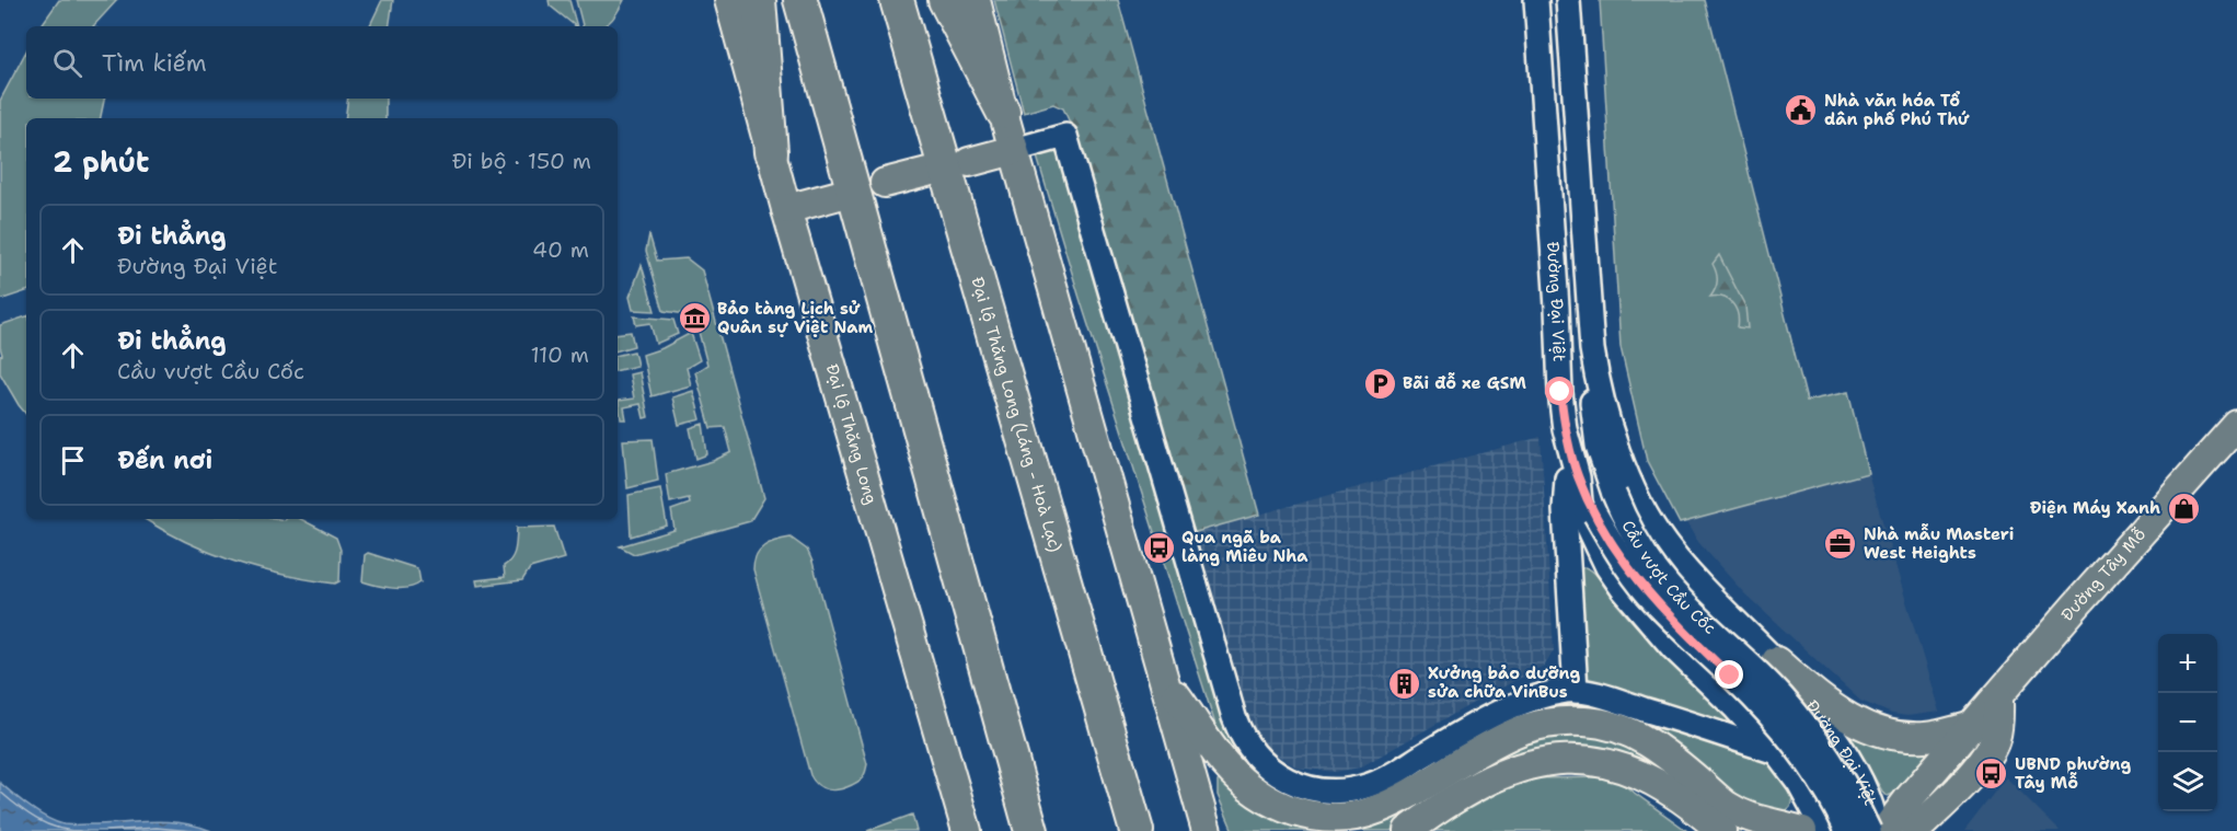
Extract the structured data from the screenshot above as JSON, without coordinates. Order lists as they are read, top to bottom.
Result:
{
  "streets": {
    "highway": ["Đại lộ Thăng Long (Láng - Hoà Lạc)"],
    "main road": ["Đại lộ Thăng Long", "Đường Tây Mỗ"],
    "street": ["Đường Đại Việt", "Cầu vượt Cầu Cốc"]
  },
  "crossings": [
    ["Đường Đại Việt", "Cầu vượt Cầu Cốc"],
    ["Đường Đại Việt", "Đường Tây Mỗ"],
    ["Cầu vượt Cầu Cốc", "Đường Tây Mỗ"]
  ],
  "places": {
    "public building": ["Nhà văn hóa Tổ dân phố Phú Thứ"],
    "museum": ["Bảo tàng Lịch sử Quân sự Việt Nam"],
    "parking": ["Bãi đỗ xe GSM"],
    "shop": ["Điện Máy Xanh"],
    "office": ["Nhà mẫu Masteri West Heights"],
    "bus stop": ["Qua ngã ba làng Miêu Nha", "UBND phường Tây Mỗ"],
    "building": ["Xưởng bảo dưỡng sửa chữa VinBus"]
  },
  "page": {
    "search": "Tìm kiếm",
    "heading": ["2 phút", "Đi bộ · 150 m"],
    "list": [
      ["Đi thẳng", "Đường Đại Việt", "40 m"],
      ["Đi thẳng", "Cầu vượt Cầu Cốc", "110 m"],
      "Đến nơi"
    ],
    "map_buttons": ["+", "−"]
  }
}
